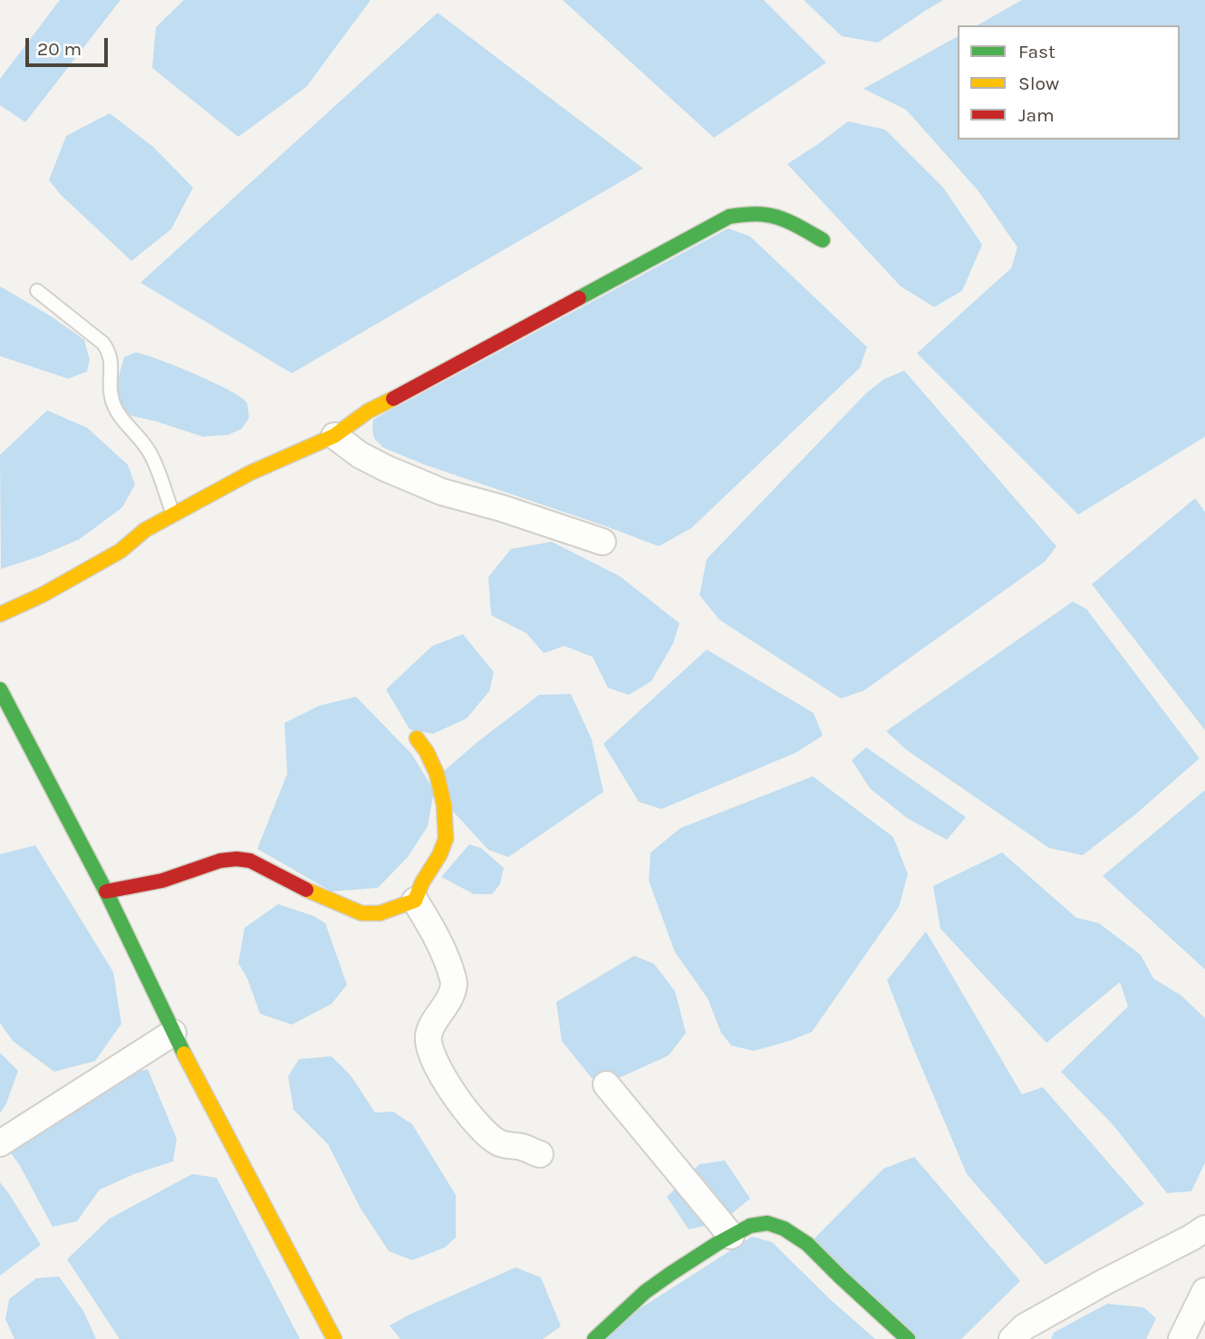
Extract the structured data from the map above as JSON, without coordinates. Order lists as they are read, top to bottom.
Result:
{
  "legend": ["Fast", "Slow", "Jam"],
  "scale_bar": "20 m"
}
